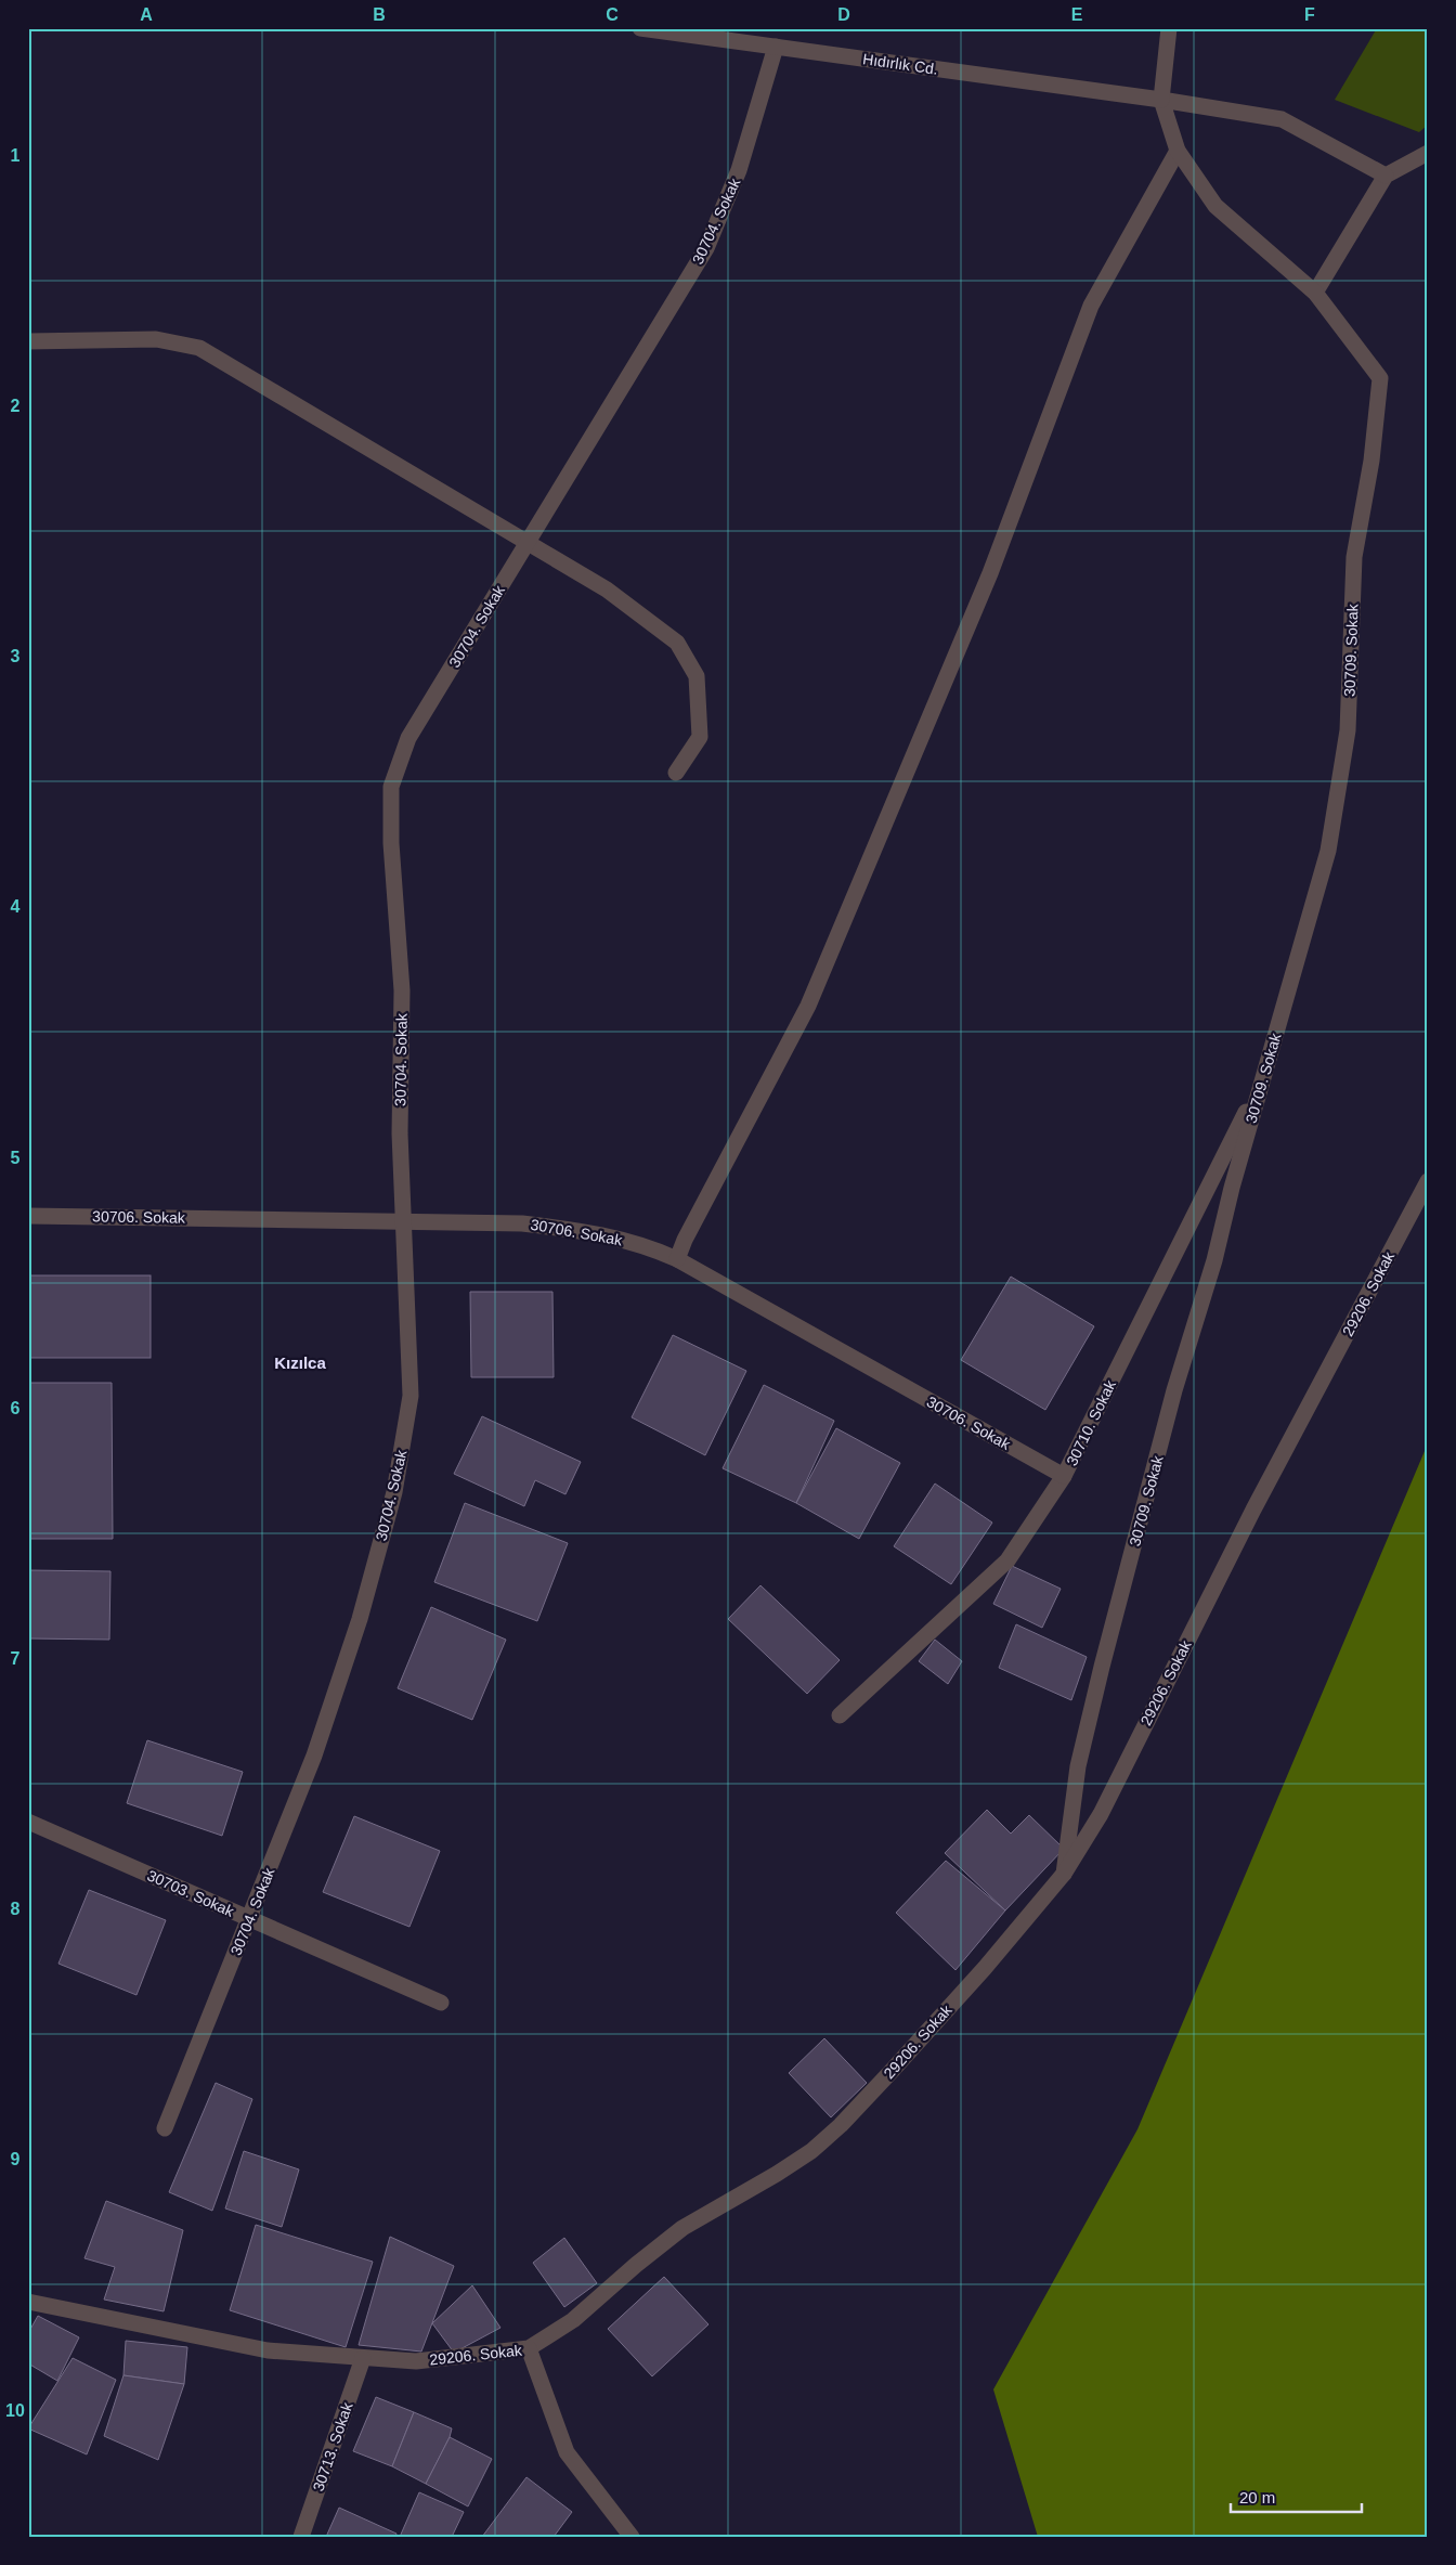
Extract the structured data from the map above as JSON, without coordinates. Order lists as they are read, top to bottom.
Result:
{
  "streets": {
    "street": [
      "Hıdırlık Cd.",
      "30704. Sokak",
      "30709. Sokak",
      "30706. Sokak",
      "29206. Sokak",
      "30710. Sokak",
      "30703. Sokak",
      "30713. Sokak"
    ]
  },
  "crossings": [
    ["Hıdırlık Cd.", "30704. Sokak"],
    ["Hıdırlık Cd.", "30709. Sokak"],
    ["30704. Sokak", "30706. Sokak"],
    ["30704. Sokak", "30703. Sokak"],
    ["30709. Sokak", "29206. Sokak"],
    ["30709. Sokak", "30710. Sokak"],
    ["30706. Sokak", "30710. Sokak"],
    ["29206. Sokak", "30713. Sokak"]
  ],
  "districts": ["Kızılca"],
  "scale_bar": "20 m",
  "grid": {
    "columns": [
      "A",
      "B",
      "C",
      "D",
      "E",
      "F"
    ],
    "rows": [
      "1",
      "2",
      "3",
      "4",
      "5",
      "6",
      "7",
      "8",
      "9",
      "10"
    ]
  }
}
